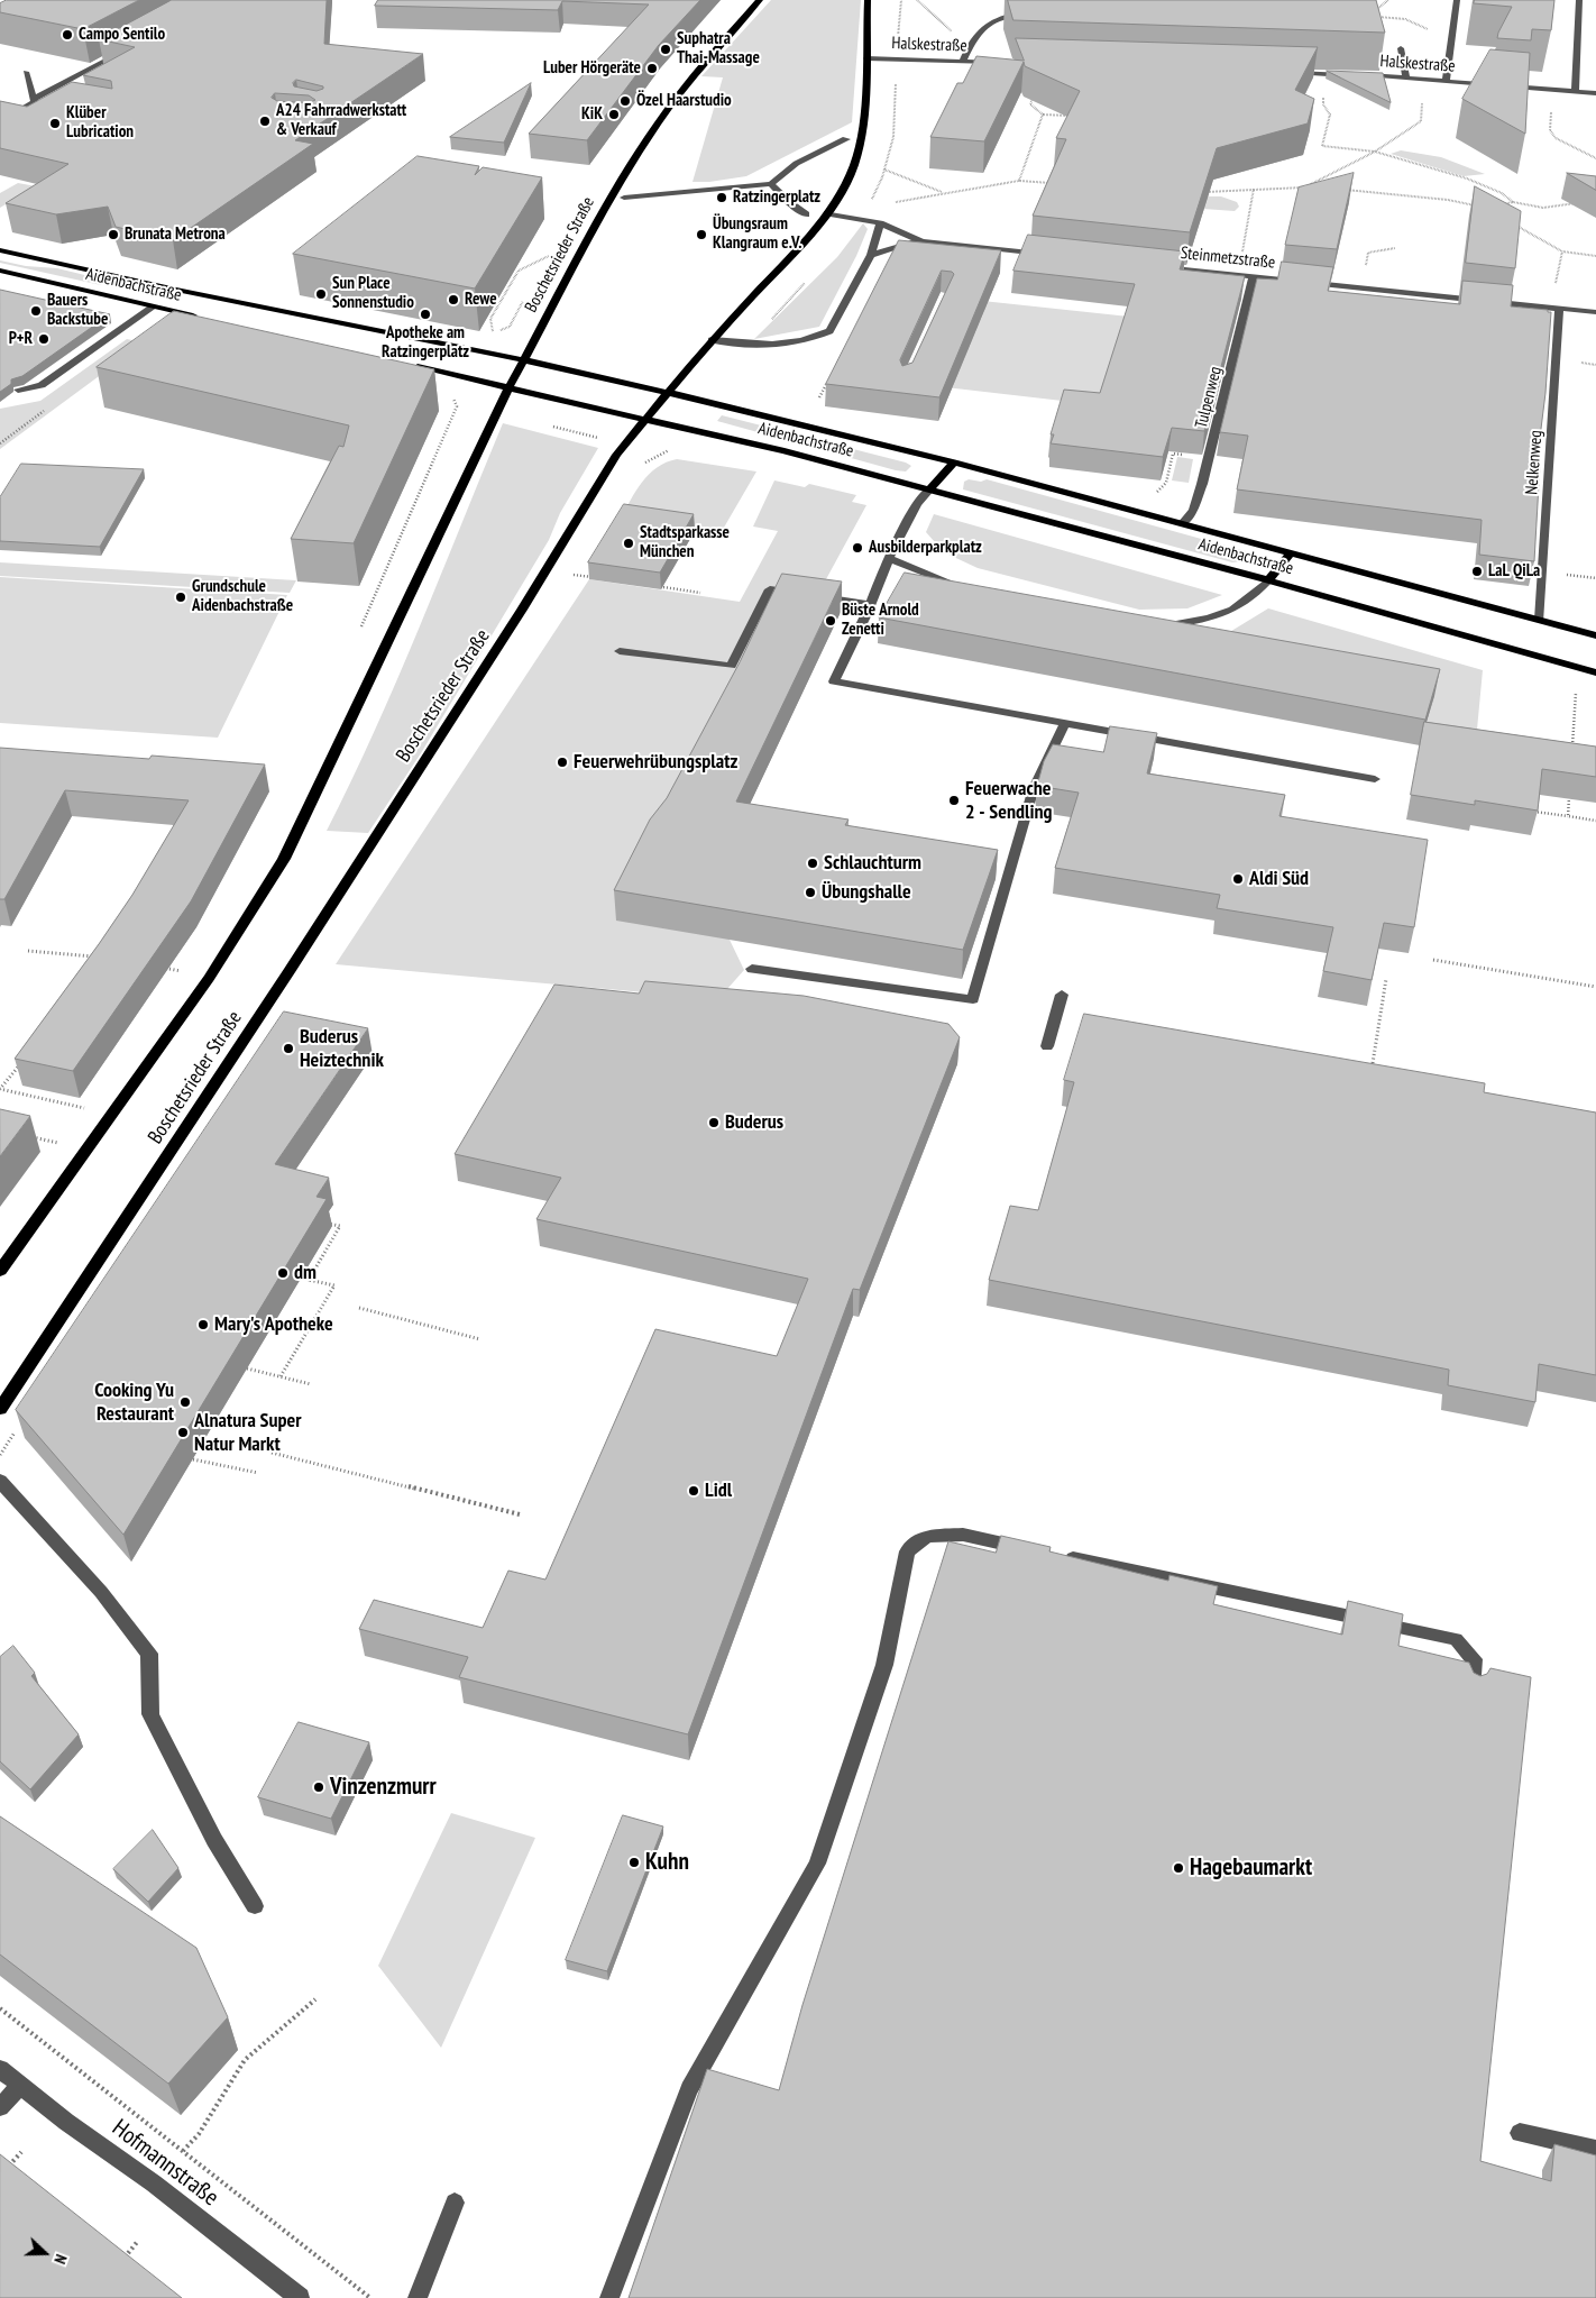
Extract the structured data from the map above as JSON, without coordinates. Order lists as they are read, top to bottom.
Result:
{
  "streets": {
    "main road": ["Boschetsrieder Straße", "Aidenbachstraße"],
    "street": [
      "Halskestraße",
      "Steinmetzstraße",
      "Tulpenweg",
      "Nelkenweg",
      "Hofmannstraße"
    ]
  },
  "crossings": [
    ["Halskestraße", "Boschetsrieder Straße"],
    ["Boschetsrieder Straße", "Aidenbachstraße"],
    ["Steinmetzstraße", "Tulpenweg"],
    ["Steinmetzstraße", "Nelkenweg"],
    ["Aidenbachstraße", "Tulpenweg"],
    ["Aidenbachstraße", "Nelkenweg"]
  ],
  "places": [
    "Campo Sentilo",
    "Suphatra Thai-Massage",
    "Luber Hörgeräte",
    "Özel Haarstudio",
    "KiK",
    "A24 Fahrradwerkstatt & Verkauf",
    "Klüber Lubrication",
    "Ratzingerplatz",
    "Brunata Metrona",
    "Übungsraum Klangraum e.V.",
    "Sun Place Sonnenstudio",
    "Rewe",
    "Bauers Backstube",
    "Apotheke am Ratzingerplatz",
    "P+R",
    "Stadtsparkasse München",
    "Ausbilderparkplatz",
    "LaL QiLa",
    "Grundschule Aidenbachstraße",
    "Büste Arnold Zenetti",
    "Feuerwehrübungsplatz",
    "Feuerwache 2 - Sendling",
    "Schlauchturm",
    "Aldi Süd",
    "Übungshalle",
    "Buderus Heiztechnik",
    "Buderus",
    "dm",
    "Mary's Apotheke",
    "Cooking Yu Restaurant",
    "Alnatura Super Natur Markt",
    "Lidl",
    "Vinzenzmurr",
    "Kuhn",
    "Hagebaumarkt"
  ],
  "north": "right"
}
